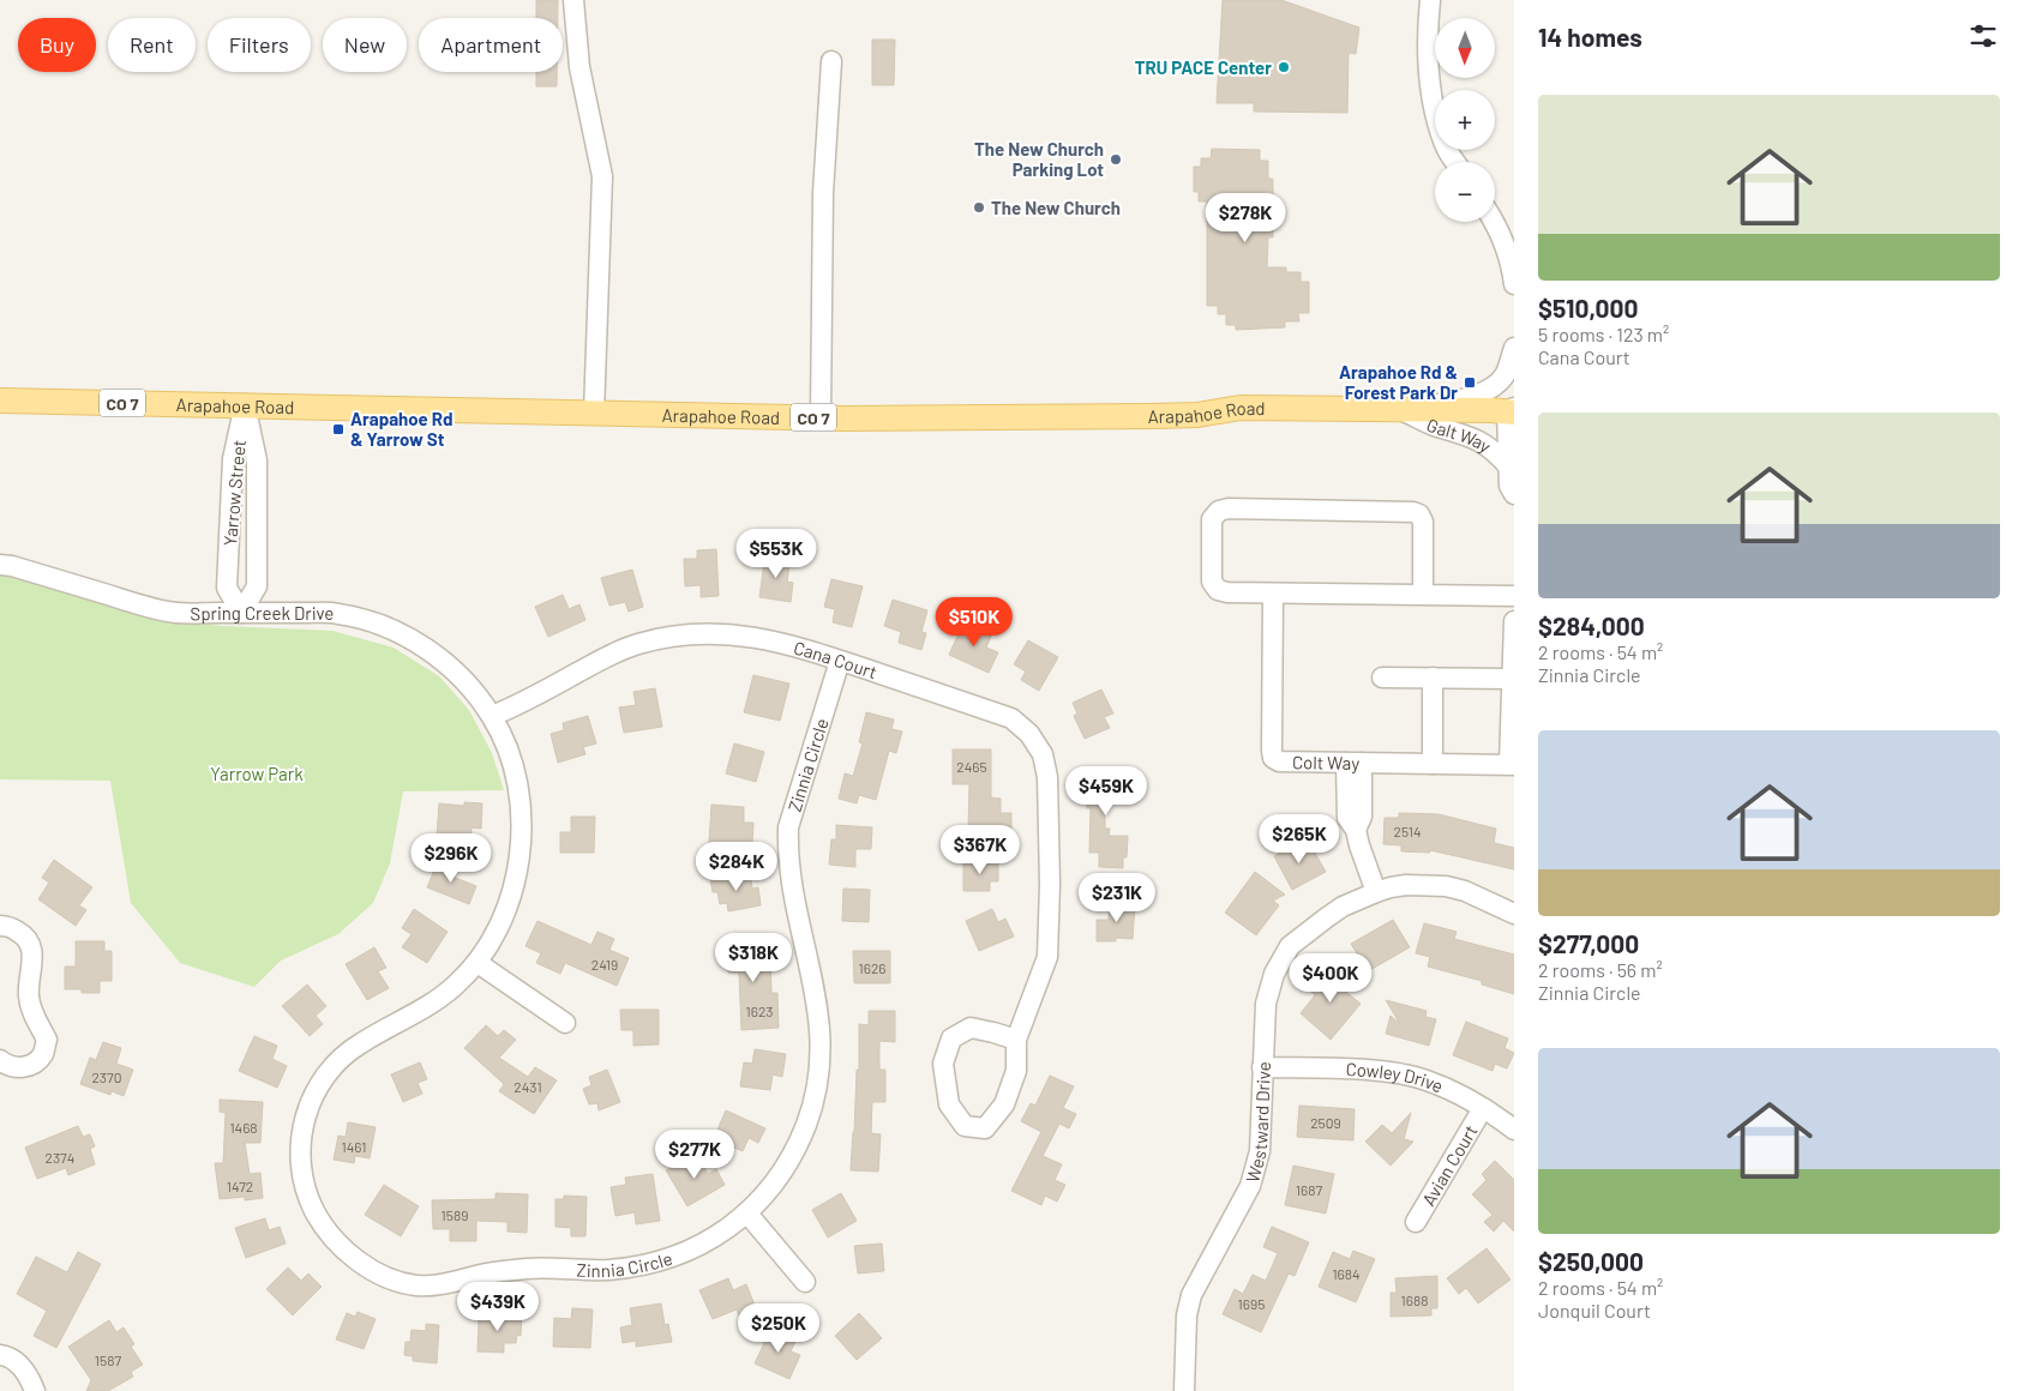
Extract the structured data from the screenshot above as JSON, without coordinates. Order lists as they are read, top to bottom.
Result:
{
  "streets": {
    "main road": ["CO 7", "Arapahoe Road"],
    "street": [
      "Galt Way",
      "Yarrow Street",
      "Spring Creek Drive",
      "Cana Court",
      "Colt Way",
      "Zinnia Circle",
      "Cowley Drive",
      "Westward Drive",
      "Avian Court"
    ]
  },
  "crossings": [
    ["Arapahoe Road", "Galt Way"],
    ["Arapahoe Road", "Yarrow Street"],
    ["Yarrow Street", "Spring Creek Drive"],
    ["Spring Creek Drive", "Cana Court"],
    ["Spring Creek Drive", "Zinnia Circle"],
    ["Cana Court", "Zinnia Circle"],
    ["Cowley Drive", "Westward Drive"],
    ["Cowley Drive", "Avian Court"]
  ],
  "parks": ["Yarrow Park"],
  "places": {
    "other": ["TRU PACE Center", "The New Church Parking Lot", "The New Church"],
    "transit": ["Arapahoe Rd & Forest Park Dr", "Arapahoe Rd & Yarrow St"]
  },
  "house_numbers": [
    "2465",
    "2514",
    "2419",
    "1626",
    "1623",
    "2370",
    "2431",
    "2509",
    "1468",
    "1461",
    "2374",
    "1472",
    "1687",
    "1589",
    "1684",
    "1688",
    "1695",
    "1587"
  ],
  "north": "bottom",
  "page": {
    "heading": "14 homes",
    "map_buttons": ["+", "−"],
    "chip": [
      "Buy",
      "Rent",
      "Filters",
      "New",
      "Apartment"
    ],
    "list": [
      {
        "name": "$510,000",
        "note": "5 rooms · 123 m² · Cana Court"
      },
      {
        "name": "$284,000",
        "note": "2 rooms · 54 m² · Zinnia Circle"
      },
      {
        "name": "$277,000",
        "note": "2 rooms · 56 m² · Zinnia Circle"
      },
      {
        "name": "$250,000",
        "note": "2 rooms · 54 m² · Jonquil Court"
      }
    ],
    "price": [
      "$278K",
      "$553K",
      "$510K",
      "$459K",
      "$265K",
      "$367K",
      "$296K",
      "$284K",
      "$231K",
      "$318K",
      "$400K",
      "$277K",
      "$439K",
      "$250K"
    ]
  }
}
